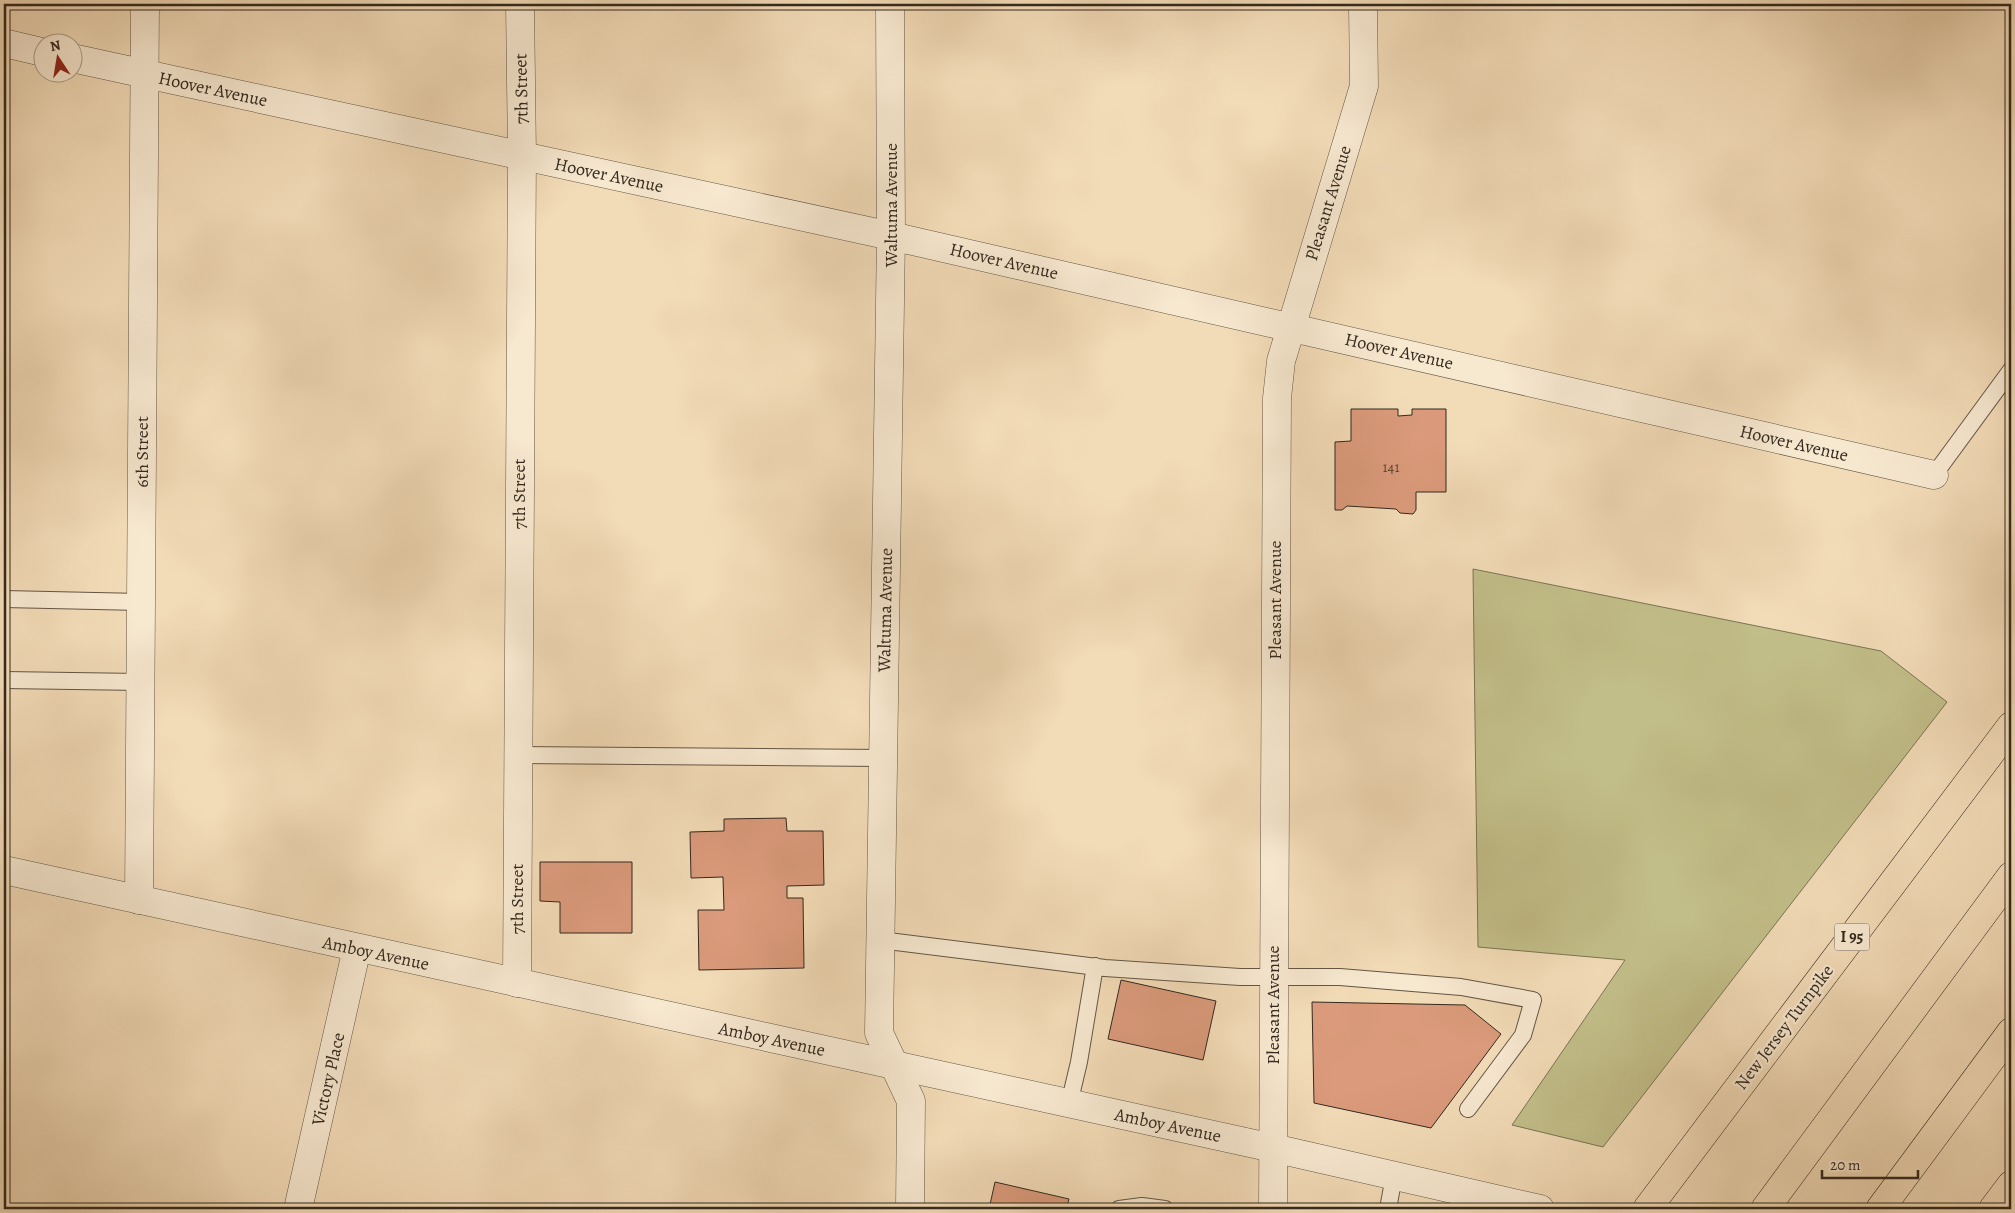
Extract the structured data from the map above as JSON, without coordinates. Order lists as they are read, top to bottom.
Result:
{
  "streets": {
    "highway": ["I 95", "New Jersey Turnpike"],
    "street": [
      "Hoover Avenue",
      "7th Street",
      "Pleasant Avenue",
      "Waltuma Avenue",
      "6th Street",
      "Amboy Avenue",
      "Victory Place"
    ]
  },
  "crossings": [
    ["Hoover Avenue", "7th Street"],
    ["Hoover Avenue", "Pleasant Avenue"],
    ["Hoover Avenue", "Waltuma Avenue"],
    ["Hoover Avenue", "6th Street"],
    ["7th Street", "Amboy Avenue"],
    ["Pleasant Avenue", "Amboy Avenue"],
    ["Waltuma Avenue", "Amboy Avenue"],
    ["6th Street", "Amboy Avenue"],
    ["Amboy Avenue", "Victory Place"]
  ],
  "house_numbers": ["141"],
  "scale_bar": "20 m",
  "north": "top"
}
